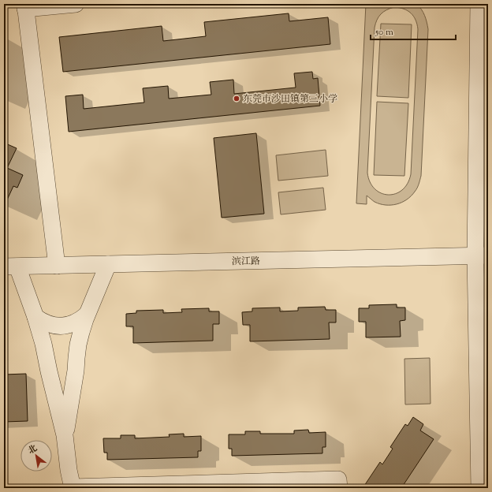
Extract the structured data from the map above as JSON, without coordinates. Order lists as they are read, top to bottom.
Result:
{
  "streets": {
    "street": ["滨江路"]
  },
  "places": ["东莞市沙田镇第三小学"],
  "scale_bar": "50 m",
  "north": "top left"
}
